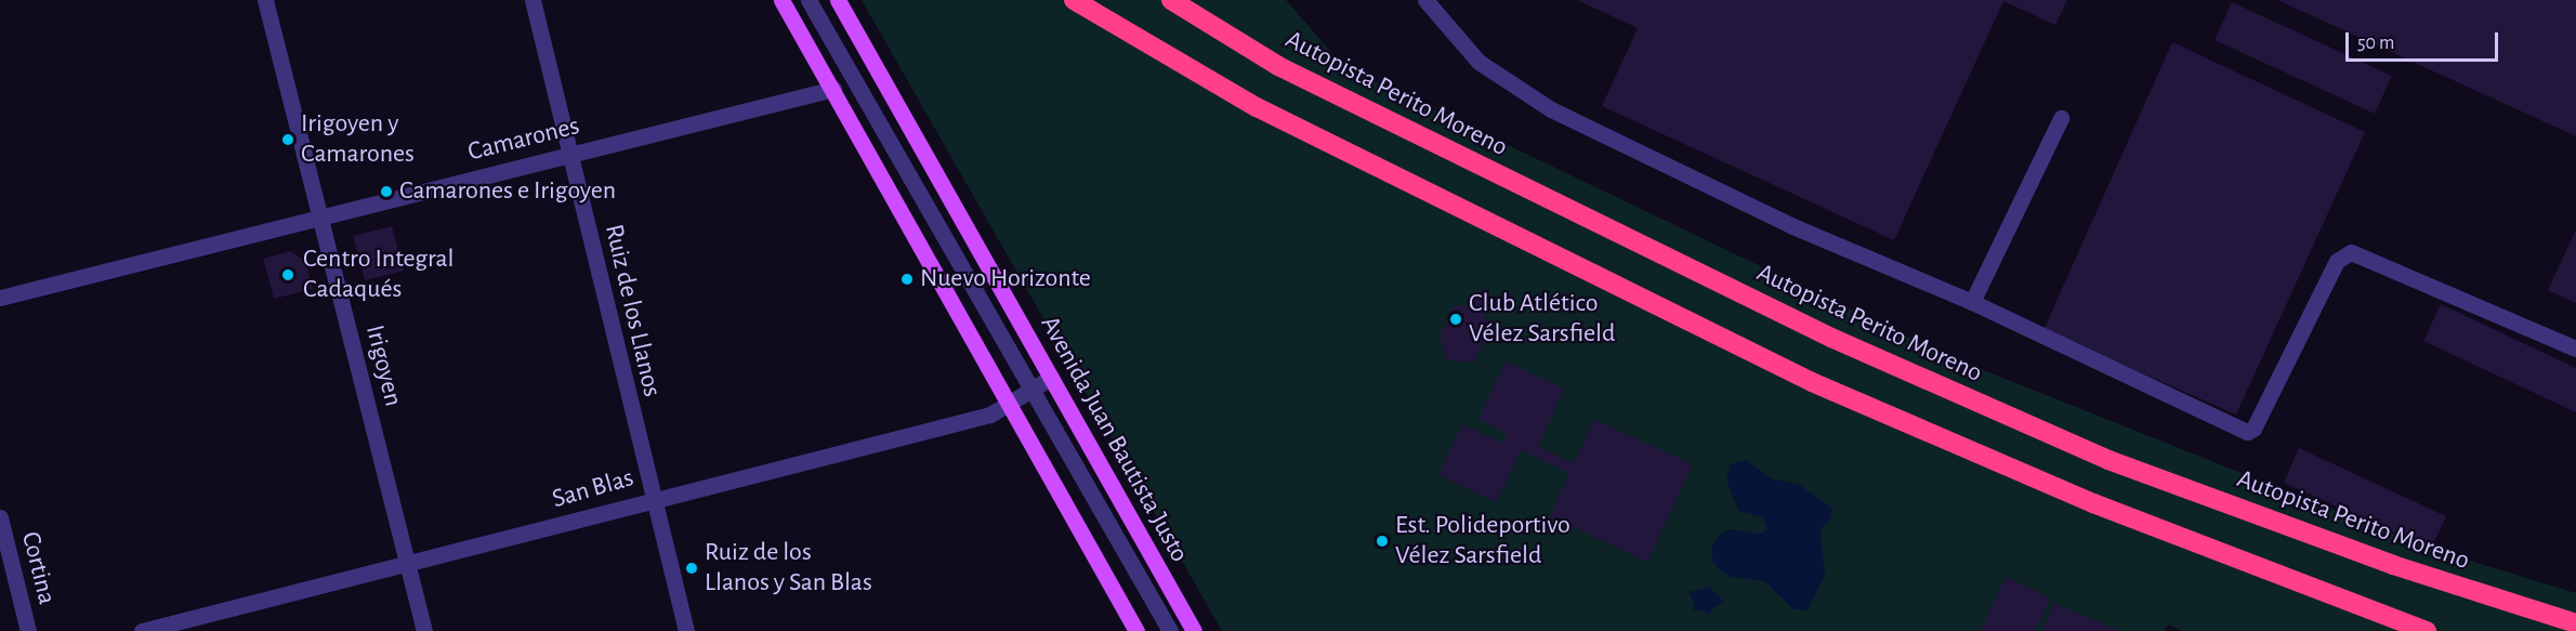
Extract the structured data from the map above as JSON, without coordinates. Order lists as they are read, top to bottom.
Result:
{
  "streets": {
    "highway": ["Autopista Perito Moreno"],
    "main road": ["Avenida Juan Bautista Justo"],
    "street": [
      "Camarones",
      "Ruiz de los Llanos",
      "Irigoyen",
      "San Blas",
      "Cortina"
    ]
  },
  "crossings": [
    ["Camarones", "Ruiz de los Llanos"],
    ["Camarones", "Irigoyen"],
    ["Ruiz de los Llanos", "San Blas"],
    ["Irigoyen", "San Blas"],
    ["Avenida Juan Bautista Justo", "San Blas"]
  ],
  "places": [
    "Irigoyen y Camarones",
    "Camarones e Irigoyen",
    "Centro Integral Cadaqués",
    "Nuevo Horizonte",
    "Club Atlético Vélez Sarsfield",
    "Est. Polideportivo Vélez Sarsfield",
    "Ruiz de los Llanos y San Blas"
  ],
  "scale_bar": "50 m"
}
